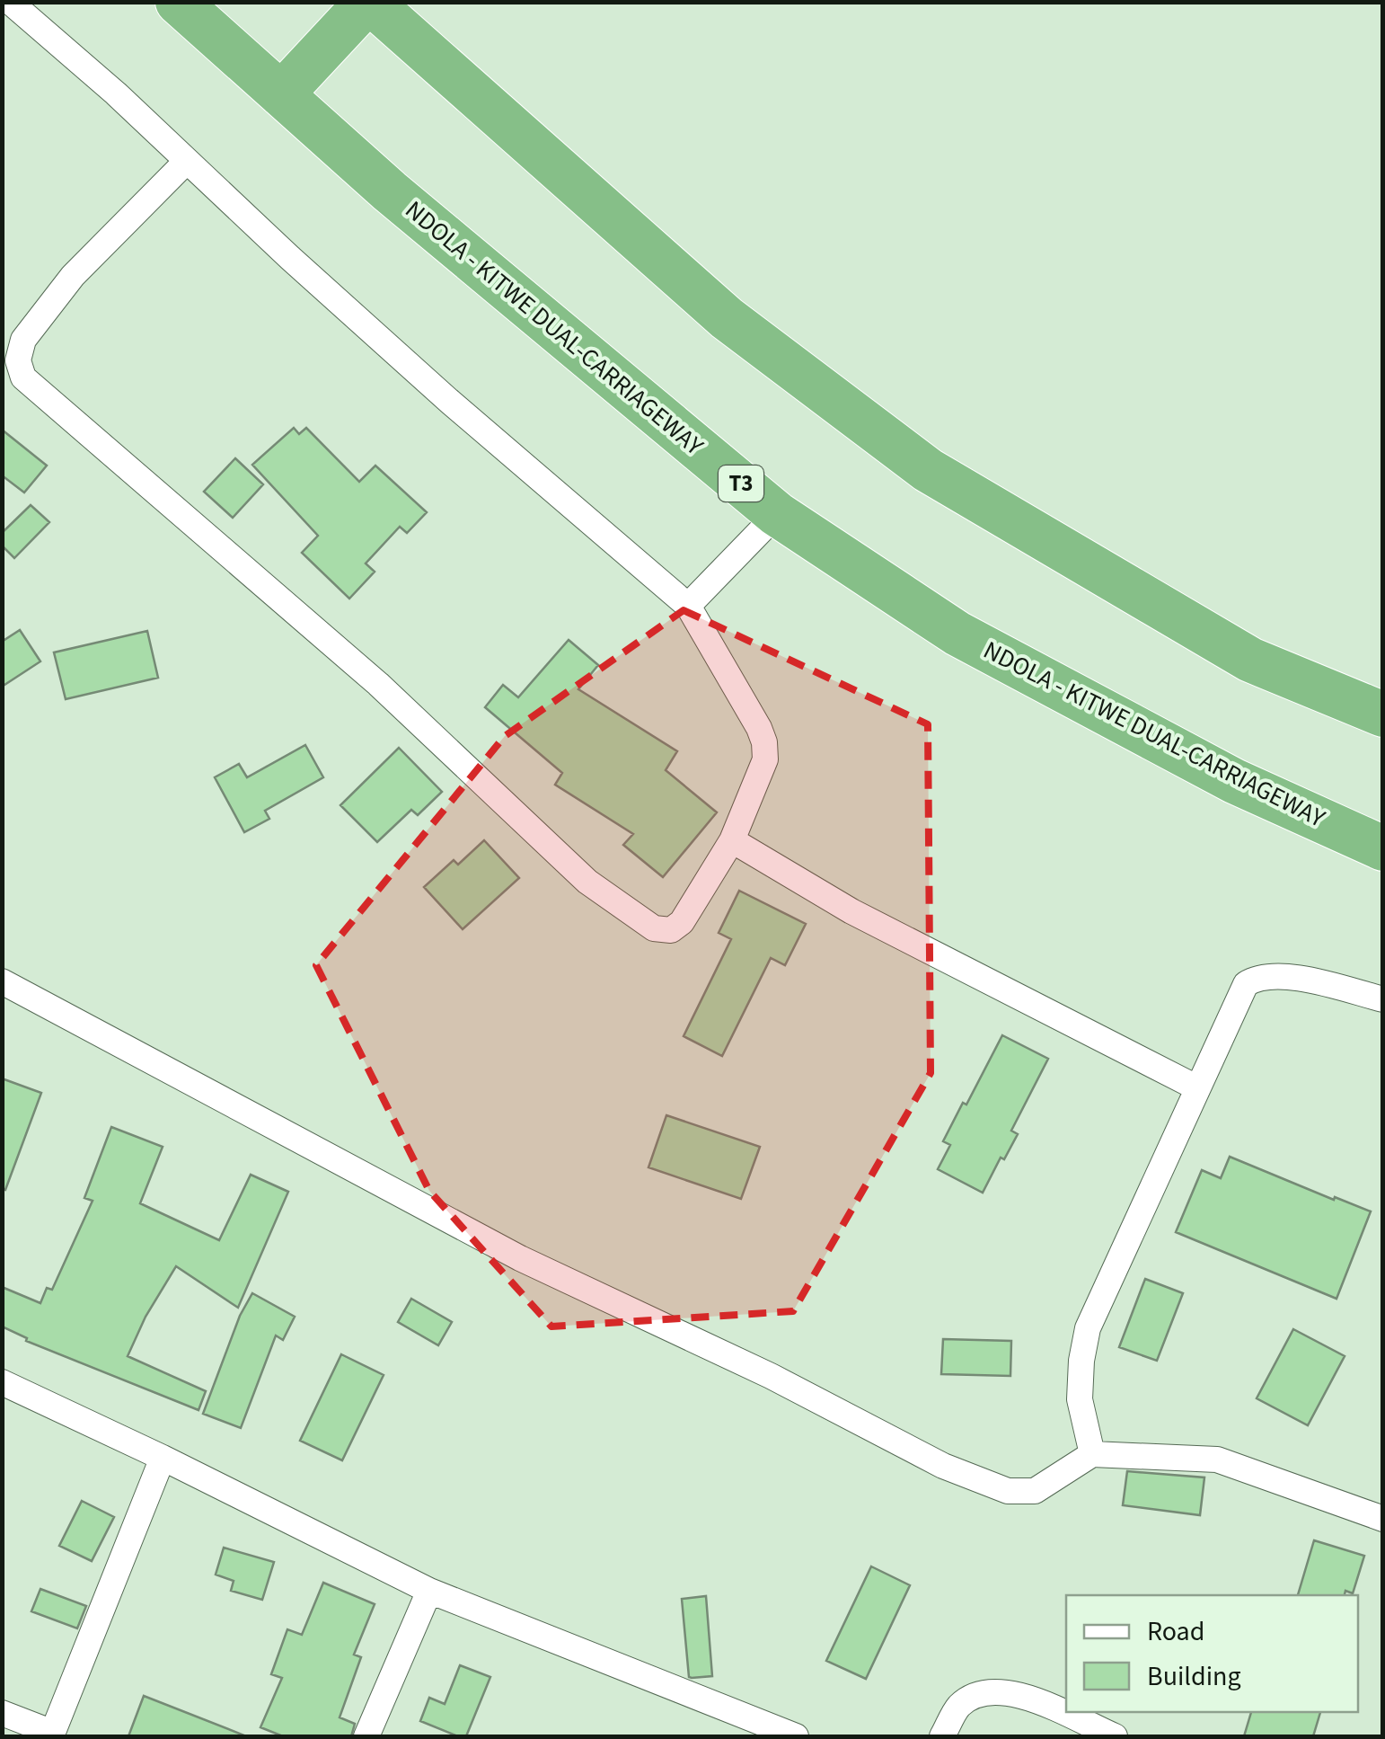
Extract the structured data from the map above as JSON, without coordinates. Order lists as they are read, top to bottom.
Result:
{
  "streets": {
    "highway": ["NDOLA - KITWE DUAL-CARRIAGEWAY", "T3"]
  },
  "legend": ["Road", "Building"]
}
